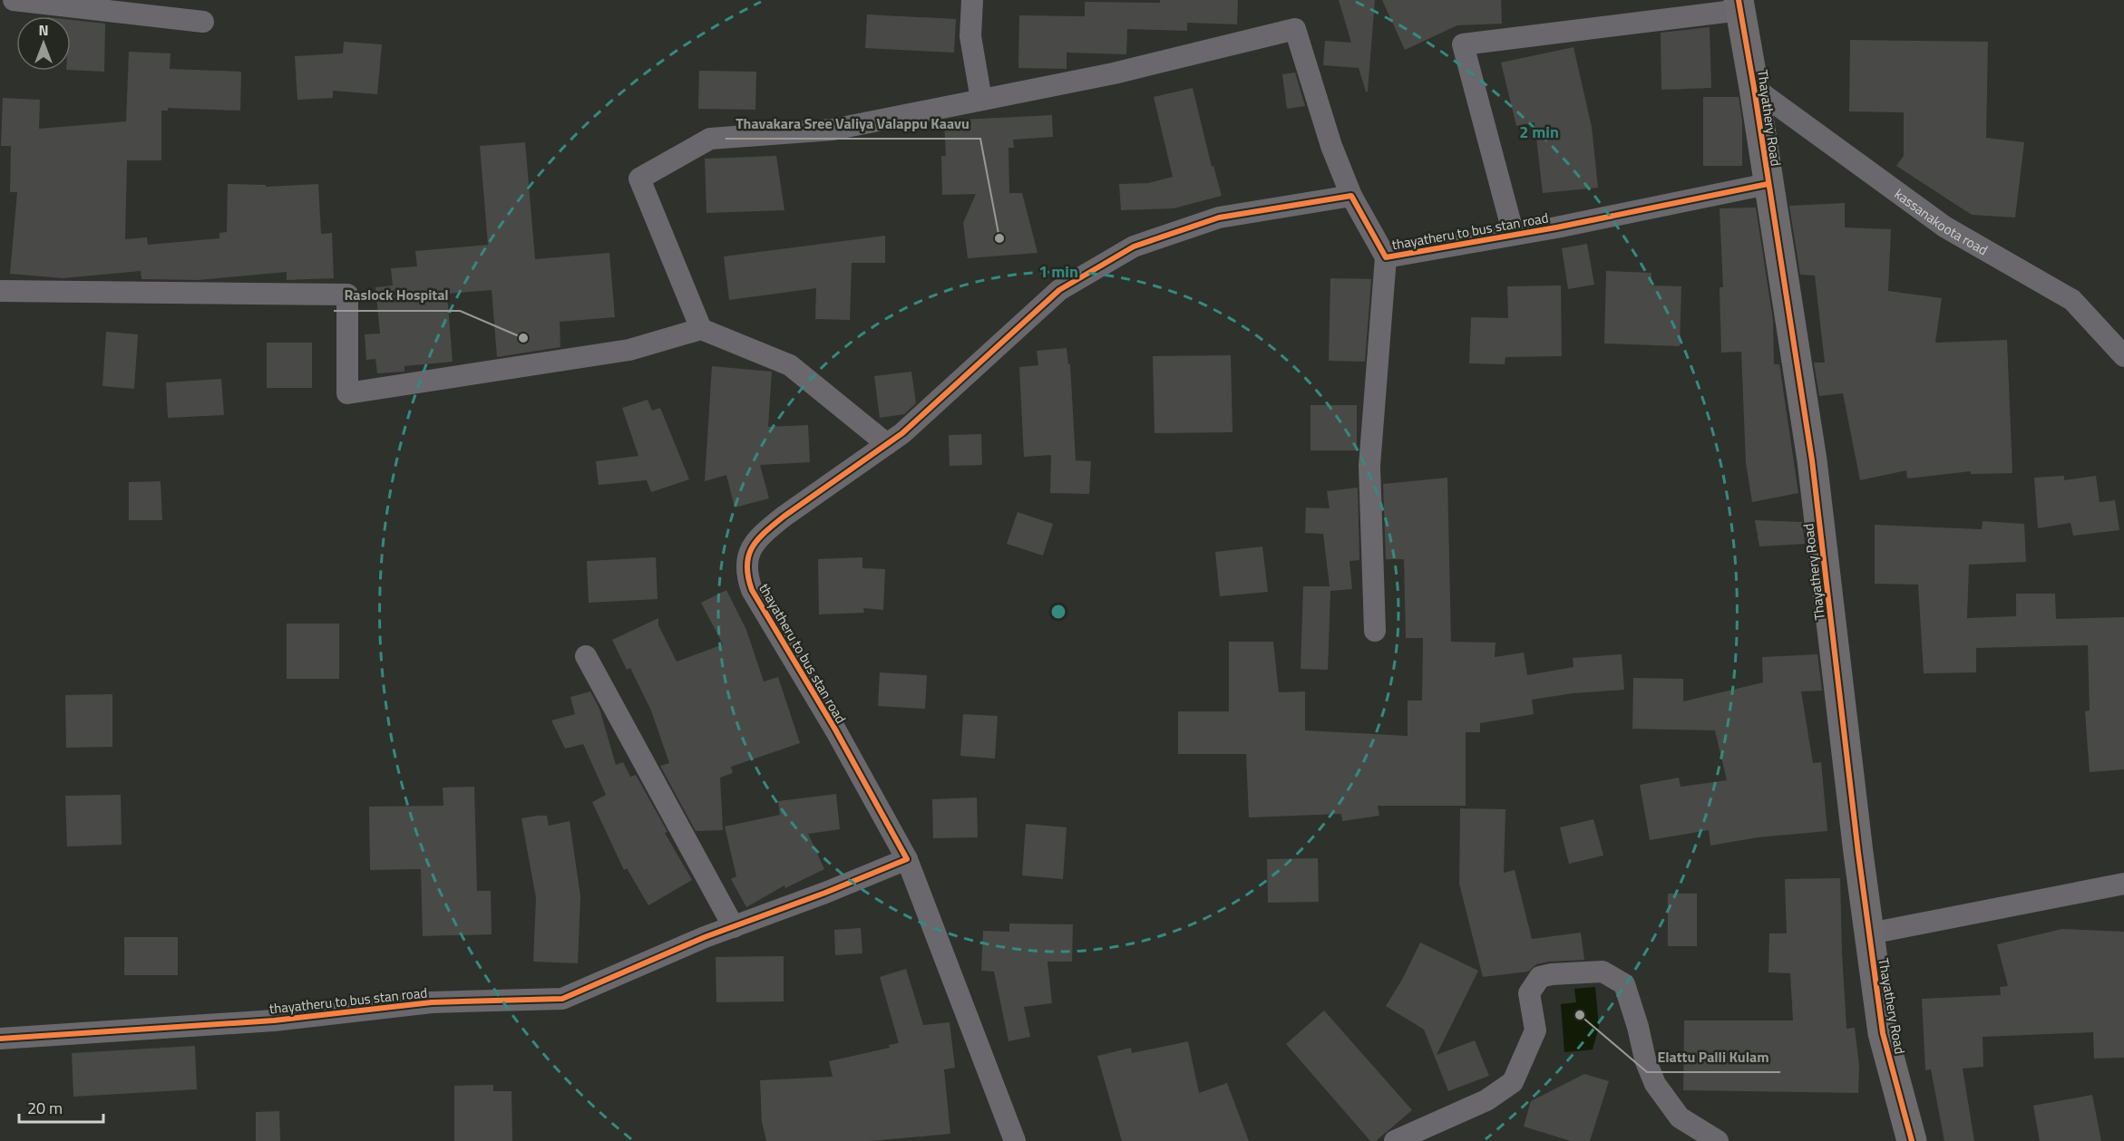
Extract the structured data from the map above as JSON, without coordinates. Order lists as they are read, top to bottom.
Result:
{
  "streets": {
    "street": ["Thayathery Road", "kassanakoota road", "thayatheru to bus stan road"]
  },
  "crossings": [
    ["Thayathery Road", "kassanakoota road"],
    ["Thayathery Road", "thayatheru to bus stan road"]
  ],
  "places": ["Thavakara Sree Valiya Valappu Kaavu", "Raslock Hospital", "Elattu Palli Kulam"],
  "scale_bar": "20 m",
  "north": "top",
  "rings": ["2 min", "1 min"]
}
